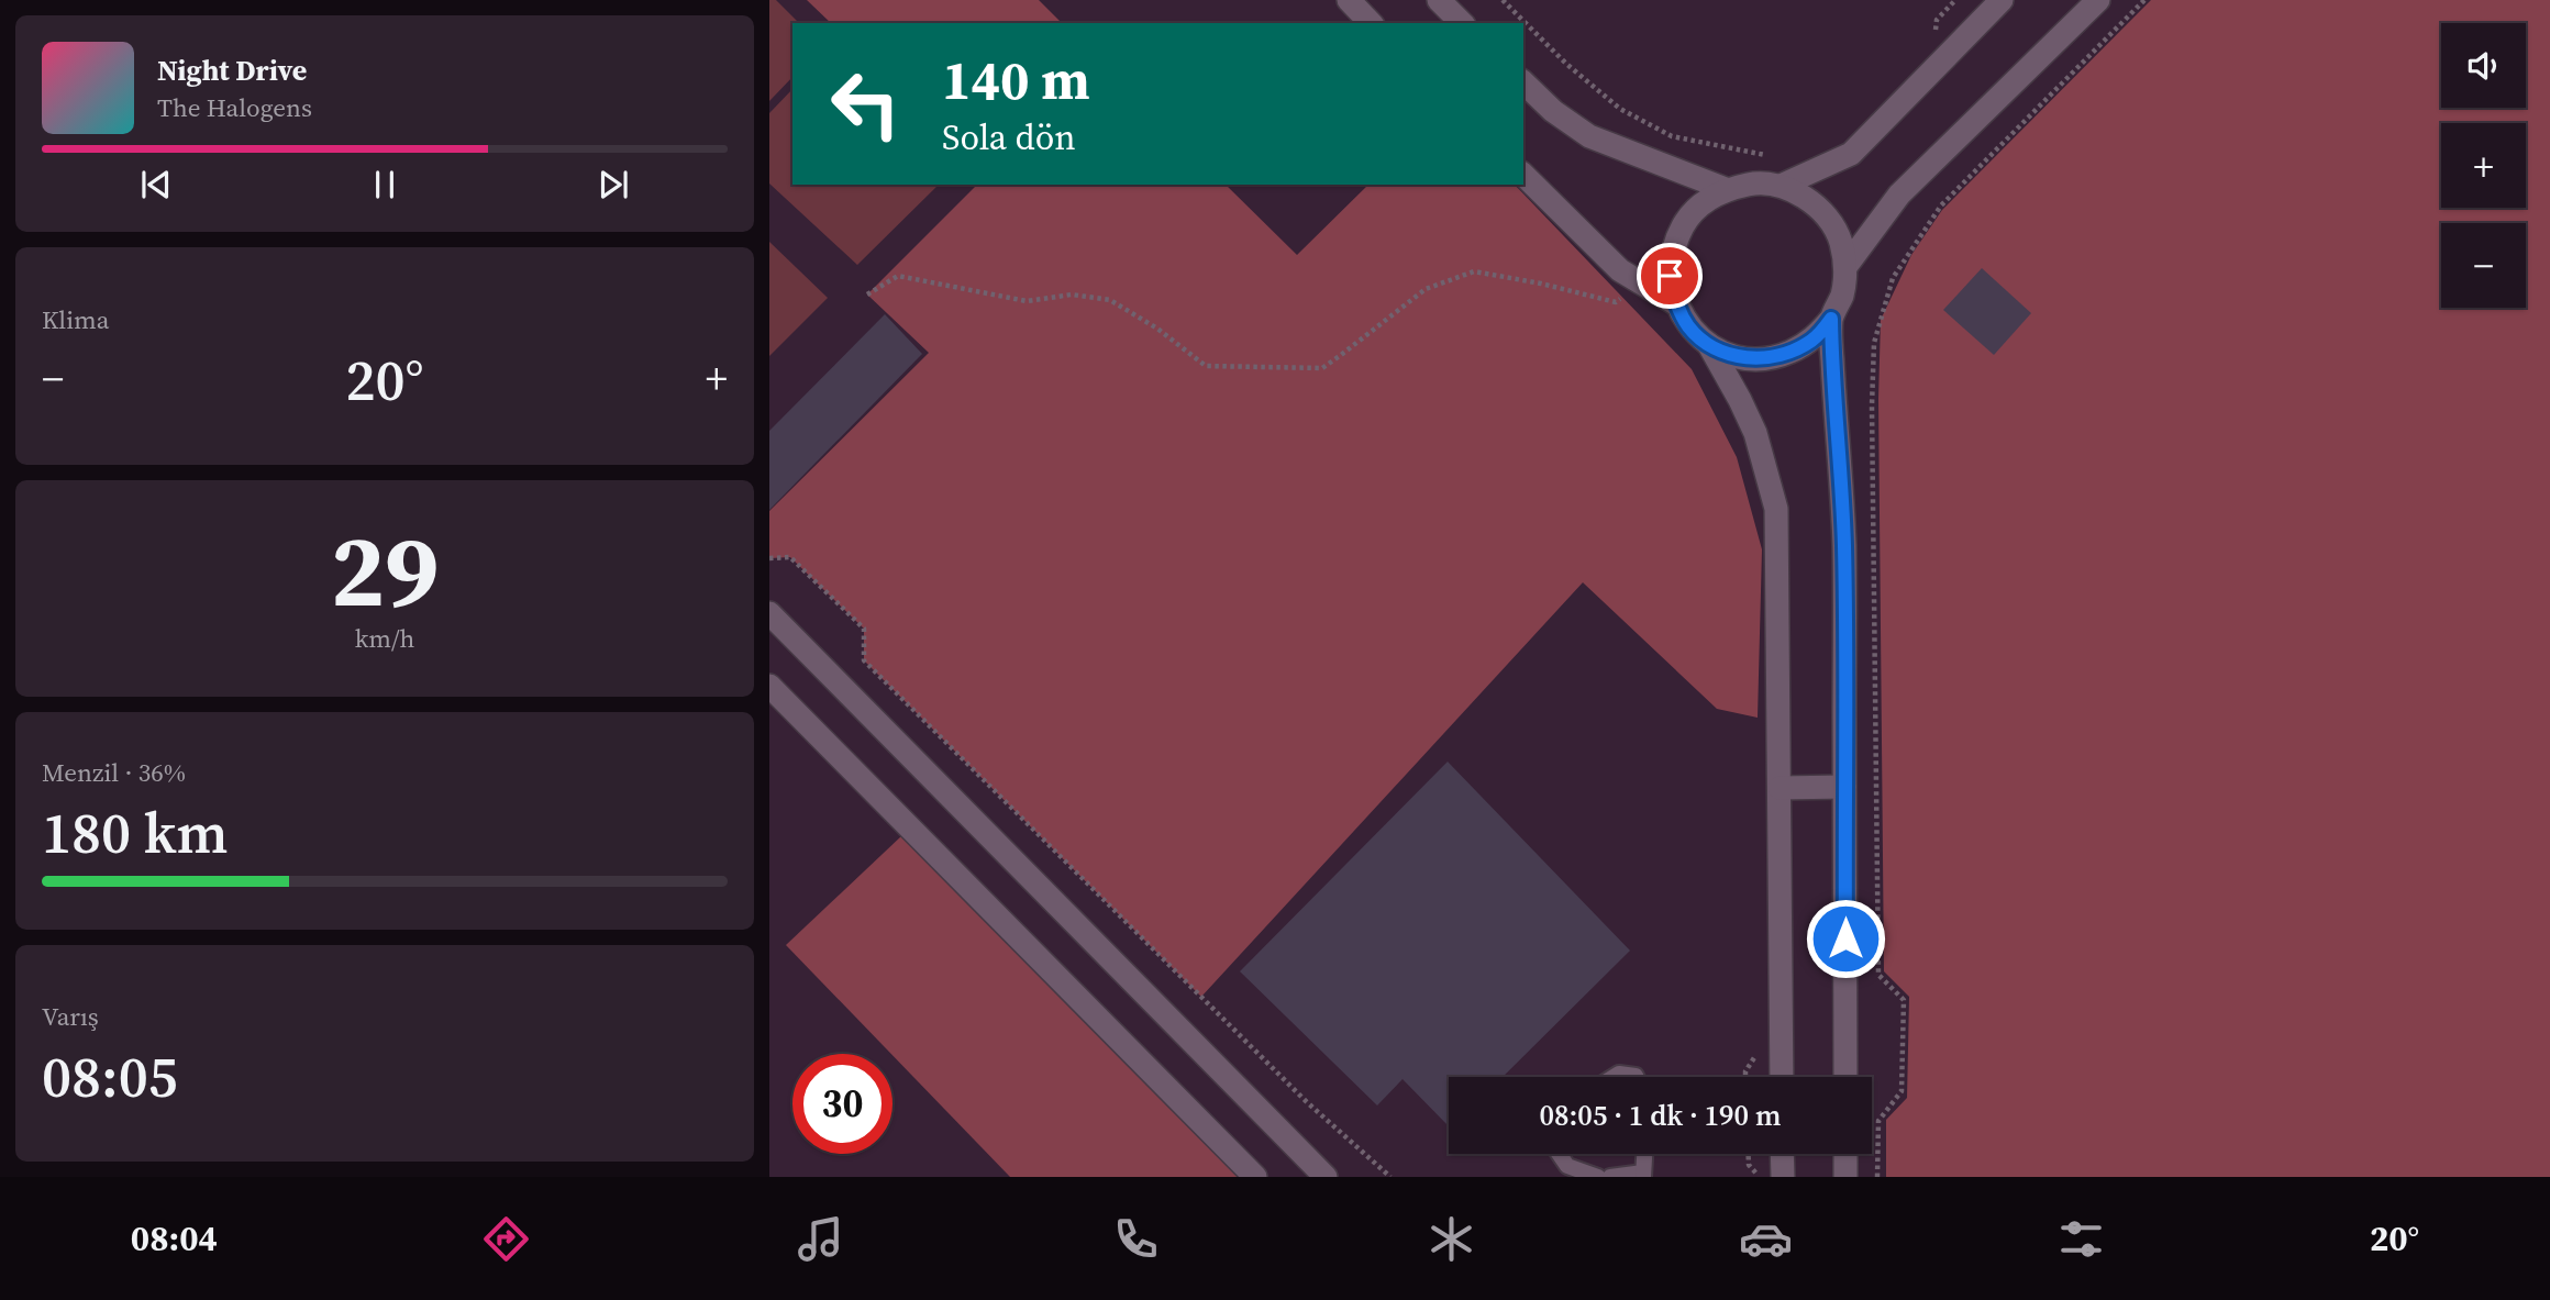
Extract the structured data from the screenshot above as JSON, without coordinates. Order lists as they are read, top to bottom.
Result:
{
  "page": {
    "map_buttons": ["+", "−"],
    "turn": ["140 m", "Sola dön"],
    "song": ["Night Drive", "The Halogens"],
    "tile": [
      "Klima",
      ["29", "km/h"],
      ["Menzil · 36%", "180 km"],
      ["Varış", "08:05"]
    ],
    "heat": ["−", "20°", "+"],
    "limit": "30",
    "trip": "08:05 · 1 dk · 190 m",
    "tabs": ["08:04", "20°"]
  }
}
